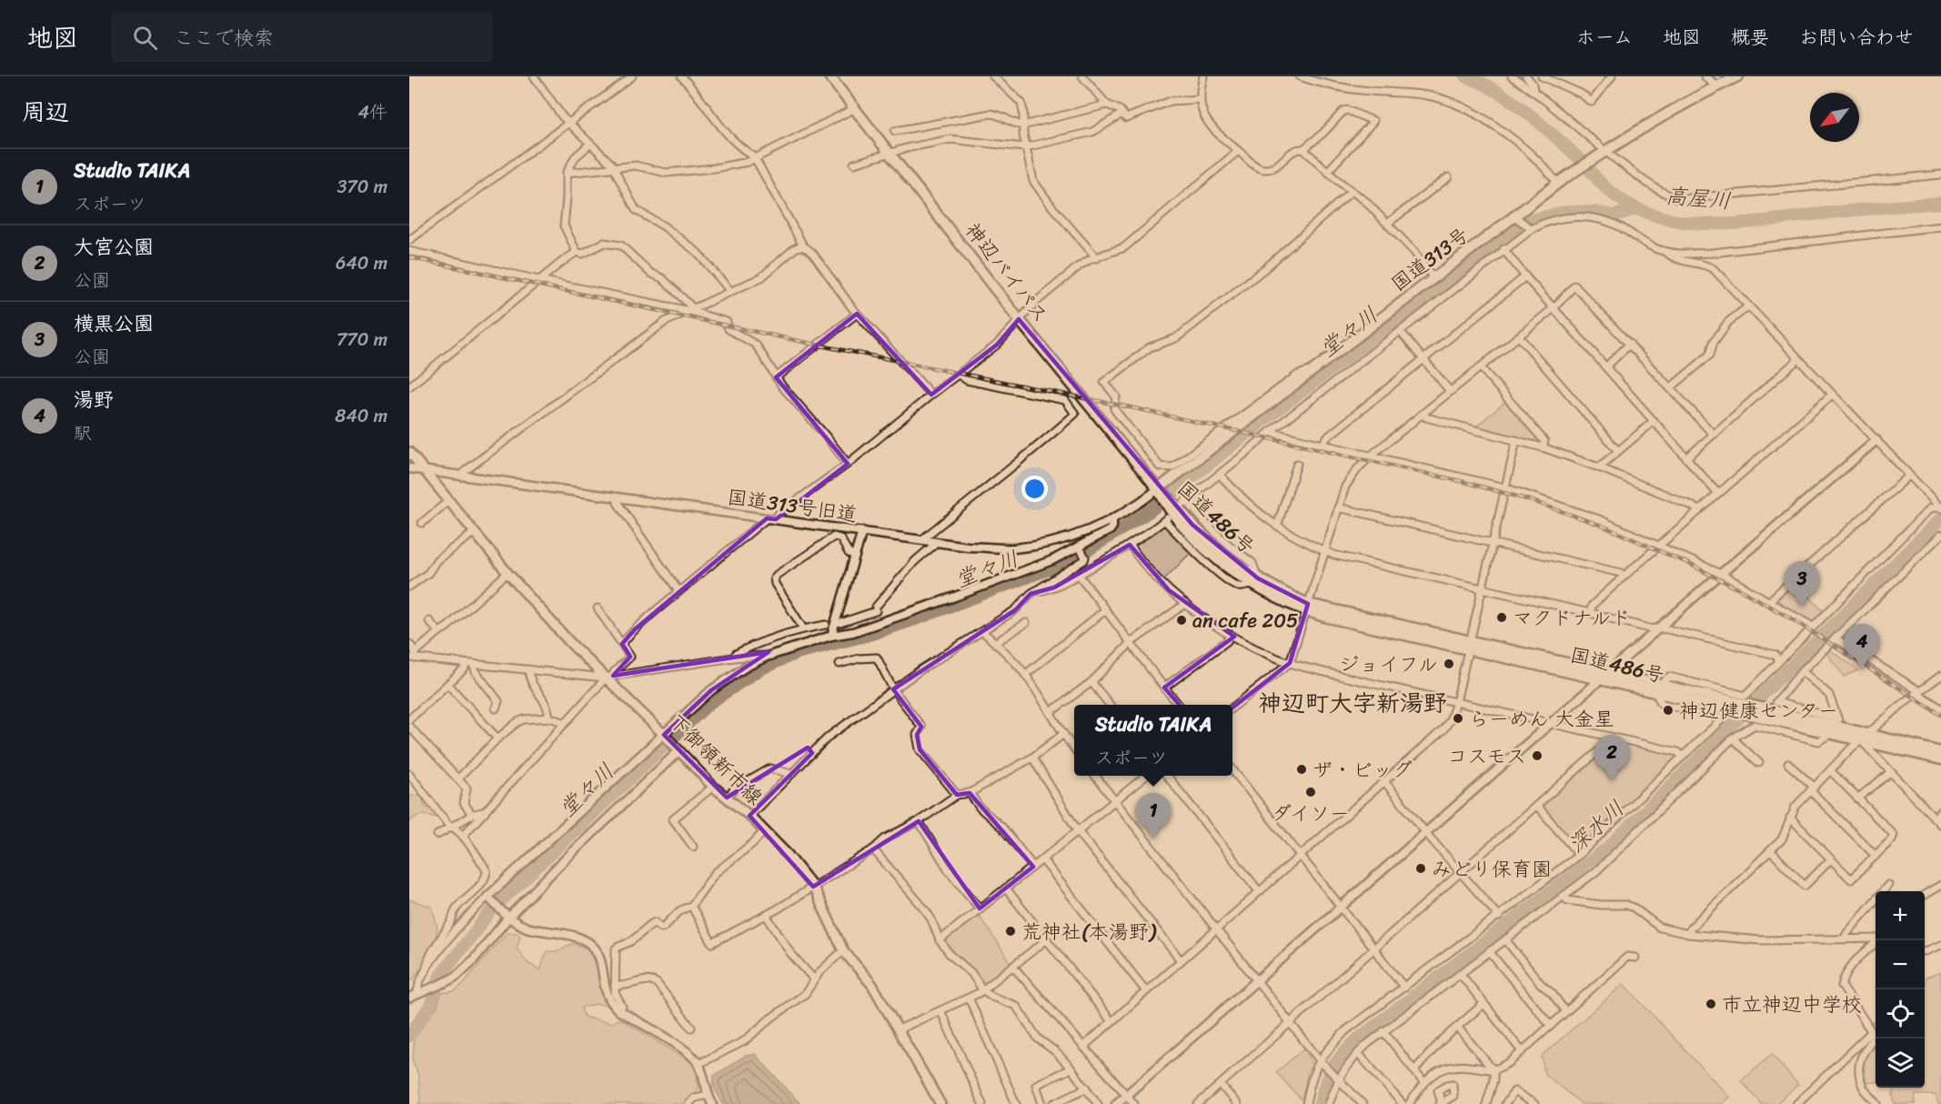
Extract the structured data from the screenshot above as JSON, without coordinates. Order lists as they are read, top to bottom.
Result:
{
  "streets": {
    "highway": ["国道313号", "神辺バイパス", "国道486号"],
    "main road": ["下御領新市線"],
    "street": ["国道313号旧道"]
  },
  "crossings": [
    ["国道313号", "神辺バイパス"],
    ["国道313号", "国道313号旧道"],
    ["国道313号", "国道486号"],
    ["神辺バイパス", "国道313号旧道"],
    ["神辺バイパス", "国道486号"],
    ["国道313号旧道", "国道486号"],
    ["国道313号旧道", "下御領新市線"]
  ],
  "districts": ["神辺町大字新湯野"],
  "water": ["高屋川", "堂々川", "深水川"],
  "places": [
    "マクドナルド",
    "an cafe 205",
    "ジョイフル",
    "神辺健康センター",
    "らーめん 大金星",
    "コスモス",
    "ザ・ビッグ",
    "ダイソー",
    "みどり保育園",
    "荒神社(本湯野)",
    "市立神辺中学校"
  ],
  "north": "bottom left",
  "page": {
    "header": "地図",
    "search": "ここで検索",
    "nav": [
      "ホーム",
      "地図",
      "概要",
      "お問い合わせ"
    ],
    "heading": ["周辺", "4件"],
    "list": [
      {
        "mark": "1",
        "name": "Studio TAIKA",
        "note": "スポーツ",
        "value": "370 m"
      },
      {
        "mark": "2",
        "name": "大宮公園",
        "note": "公園",
        "value": "640 m"
      },
      {
        "mark": "3",
        "name": "横黒公園",
        "note": "公園",
        "value": "770 m"
      },
      {
        "mark": "4",
        "name": "湯野",
        "note": "駅",
        "value": "840 m"
      }
    ],
    "pins": [
      "3",
      "4",
      "2",
      "1"
    ],
    "popup": ["Studio TAIKA", "スポーツ"],
    "map_buttons": ["+", "−"]
  }
}
